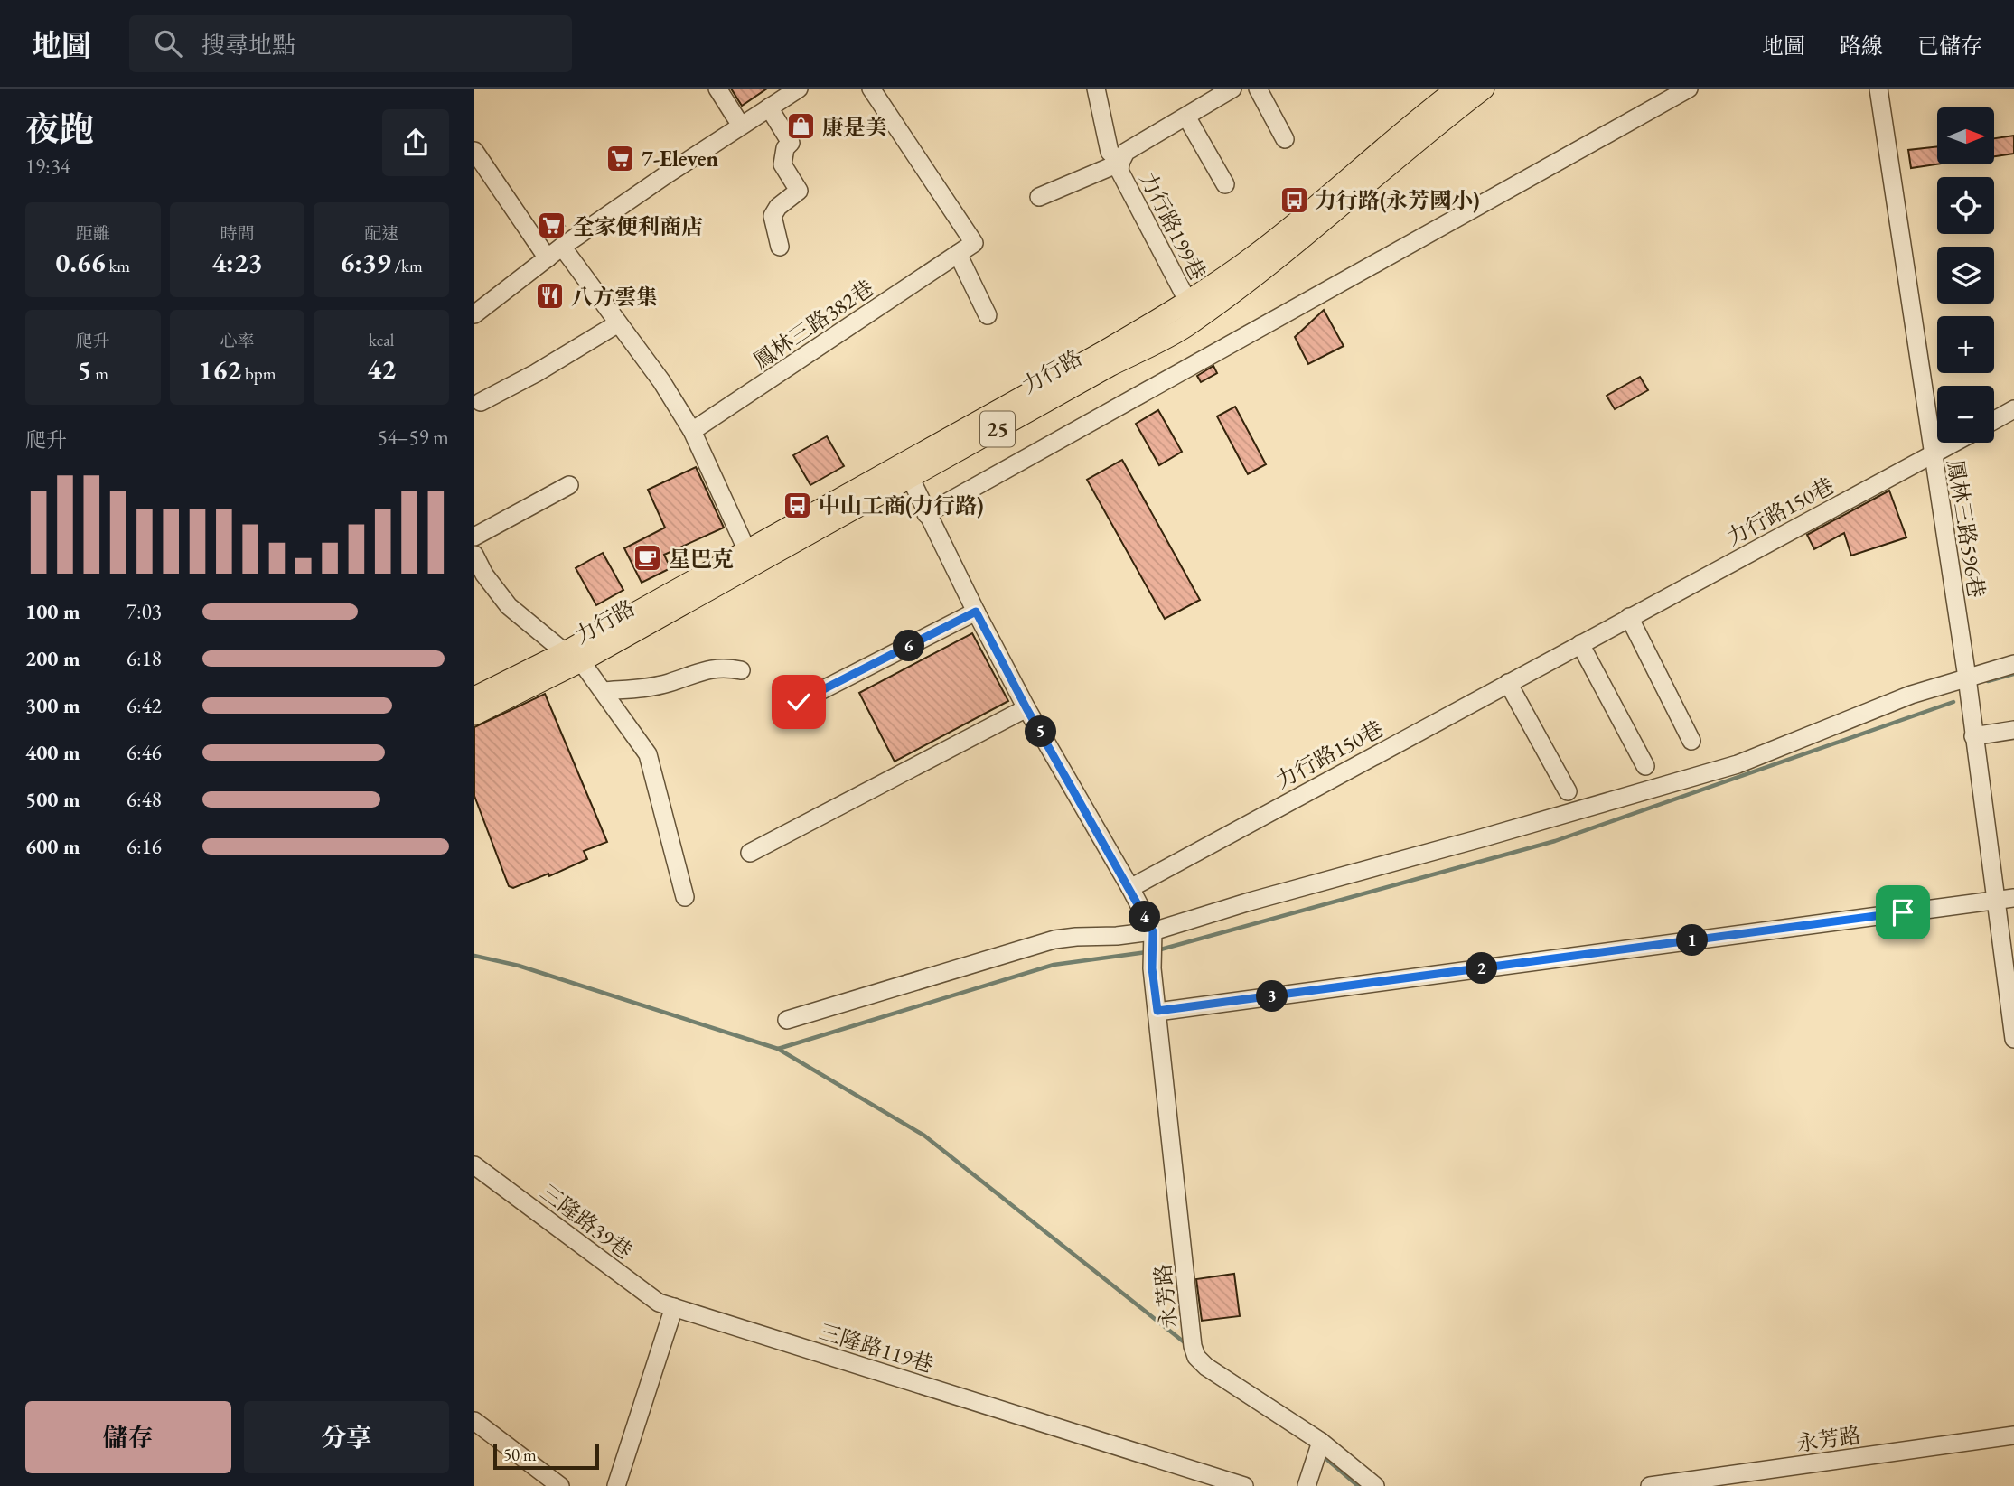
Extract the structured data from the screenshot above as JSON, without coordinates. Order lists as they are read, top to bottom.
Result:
{
  "streets": {
    "main road": ["力行路", "25"],
    "street": [
      "力行路199巷",
      "鳳林三路382巷",
      "力行路150巷",
      "鳳林三路596巷",
      "三隆路39巷",
      "永芳路",
      "三隆路119巷"
    ]
  },
  "crossings": [
    ["力行路199巷", "力行路"],
    ["力行路150巷", "鳳林三路596巷"],
    ["三隆路39巷", "三隆路119巷"]
  ],
  "places": {
    "shop": ["康是美"],
    "supermarket": ["7-Eleven", "全家便利商店"],
    "bus stop": ["力行路(永芳國小)", "中山工商(力行路)"],
    "restaurant": ["八方雲集"],
    "cafe": ["星巴克"]
  },
  "scale_bar": "50 m",
  "north": "right",
  "page": {
    "header": "地圖",
    "search": "搜尋地點",
    "nav": ["地圖", "路線", "已儲存"],
    "heading": ["夜跑", "19:34"],
    "map_buttons": ["+", "−"],
    "stats": [
      ["距離", "0.66 km"],
      ["時間", "4:23"],
      ["配速", "6:39 /km"],
      ["爬升", "5 m"],
      ["心率", "162 bpm"],
      ["kcal", "42"]
    ],
    "chart": ["爬升", "54–59 m"],
    "list": [
      {
        "name": "100 m",
        "note": "7:03"
      },
      {
        "name": "200 m",
        "note": "6:18"
      },
      {
        "name": "300 m",
        "note": "6:42"
      },
      {
        "name": "400 m",
        "note": "6:46"
      },
      {
        "name": "500 m",
        "note": "6:48"
      },
      {
        "name": "600 m",
        "note": "6:16"
      }
    ],
    "pins": [
      "6",
      "5",
      "4",
      "1",
      "2",
      "3"
    ],
    "buttons": ["儲存", "分享"],
    "scale": "50 m"
  }
}
